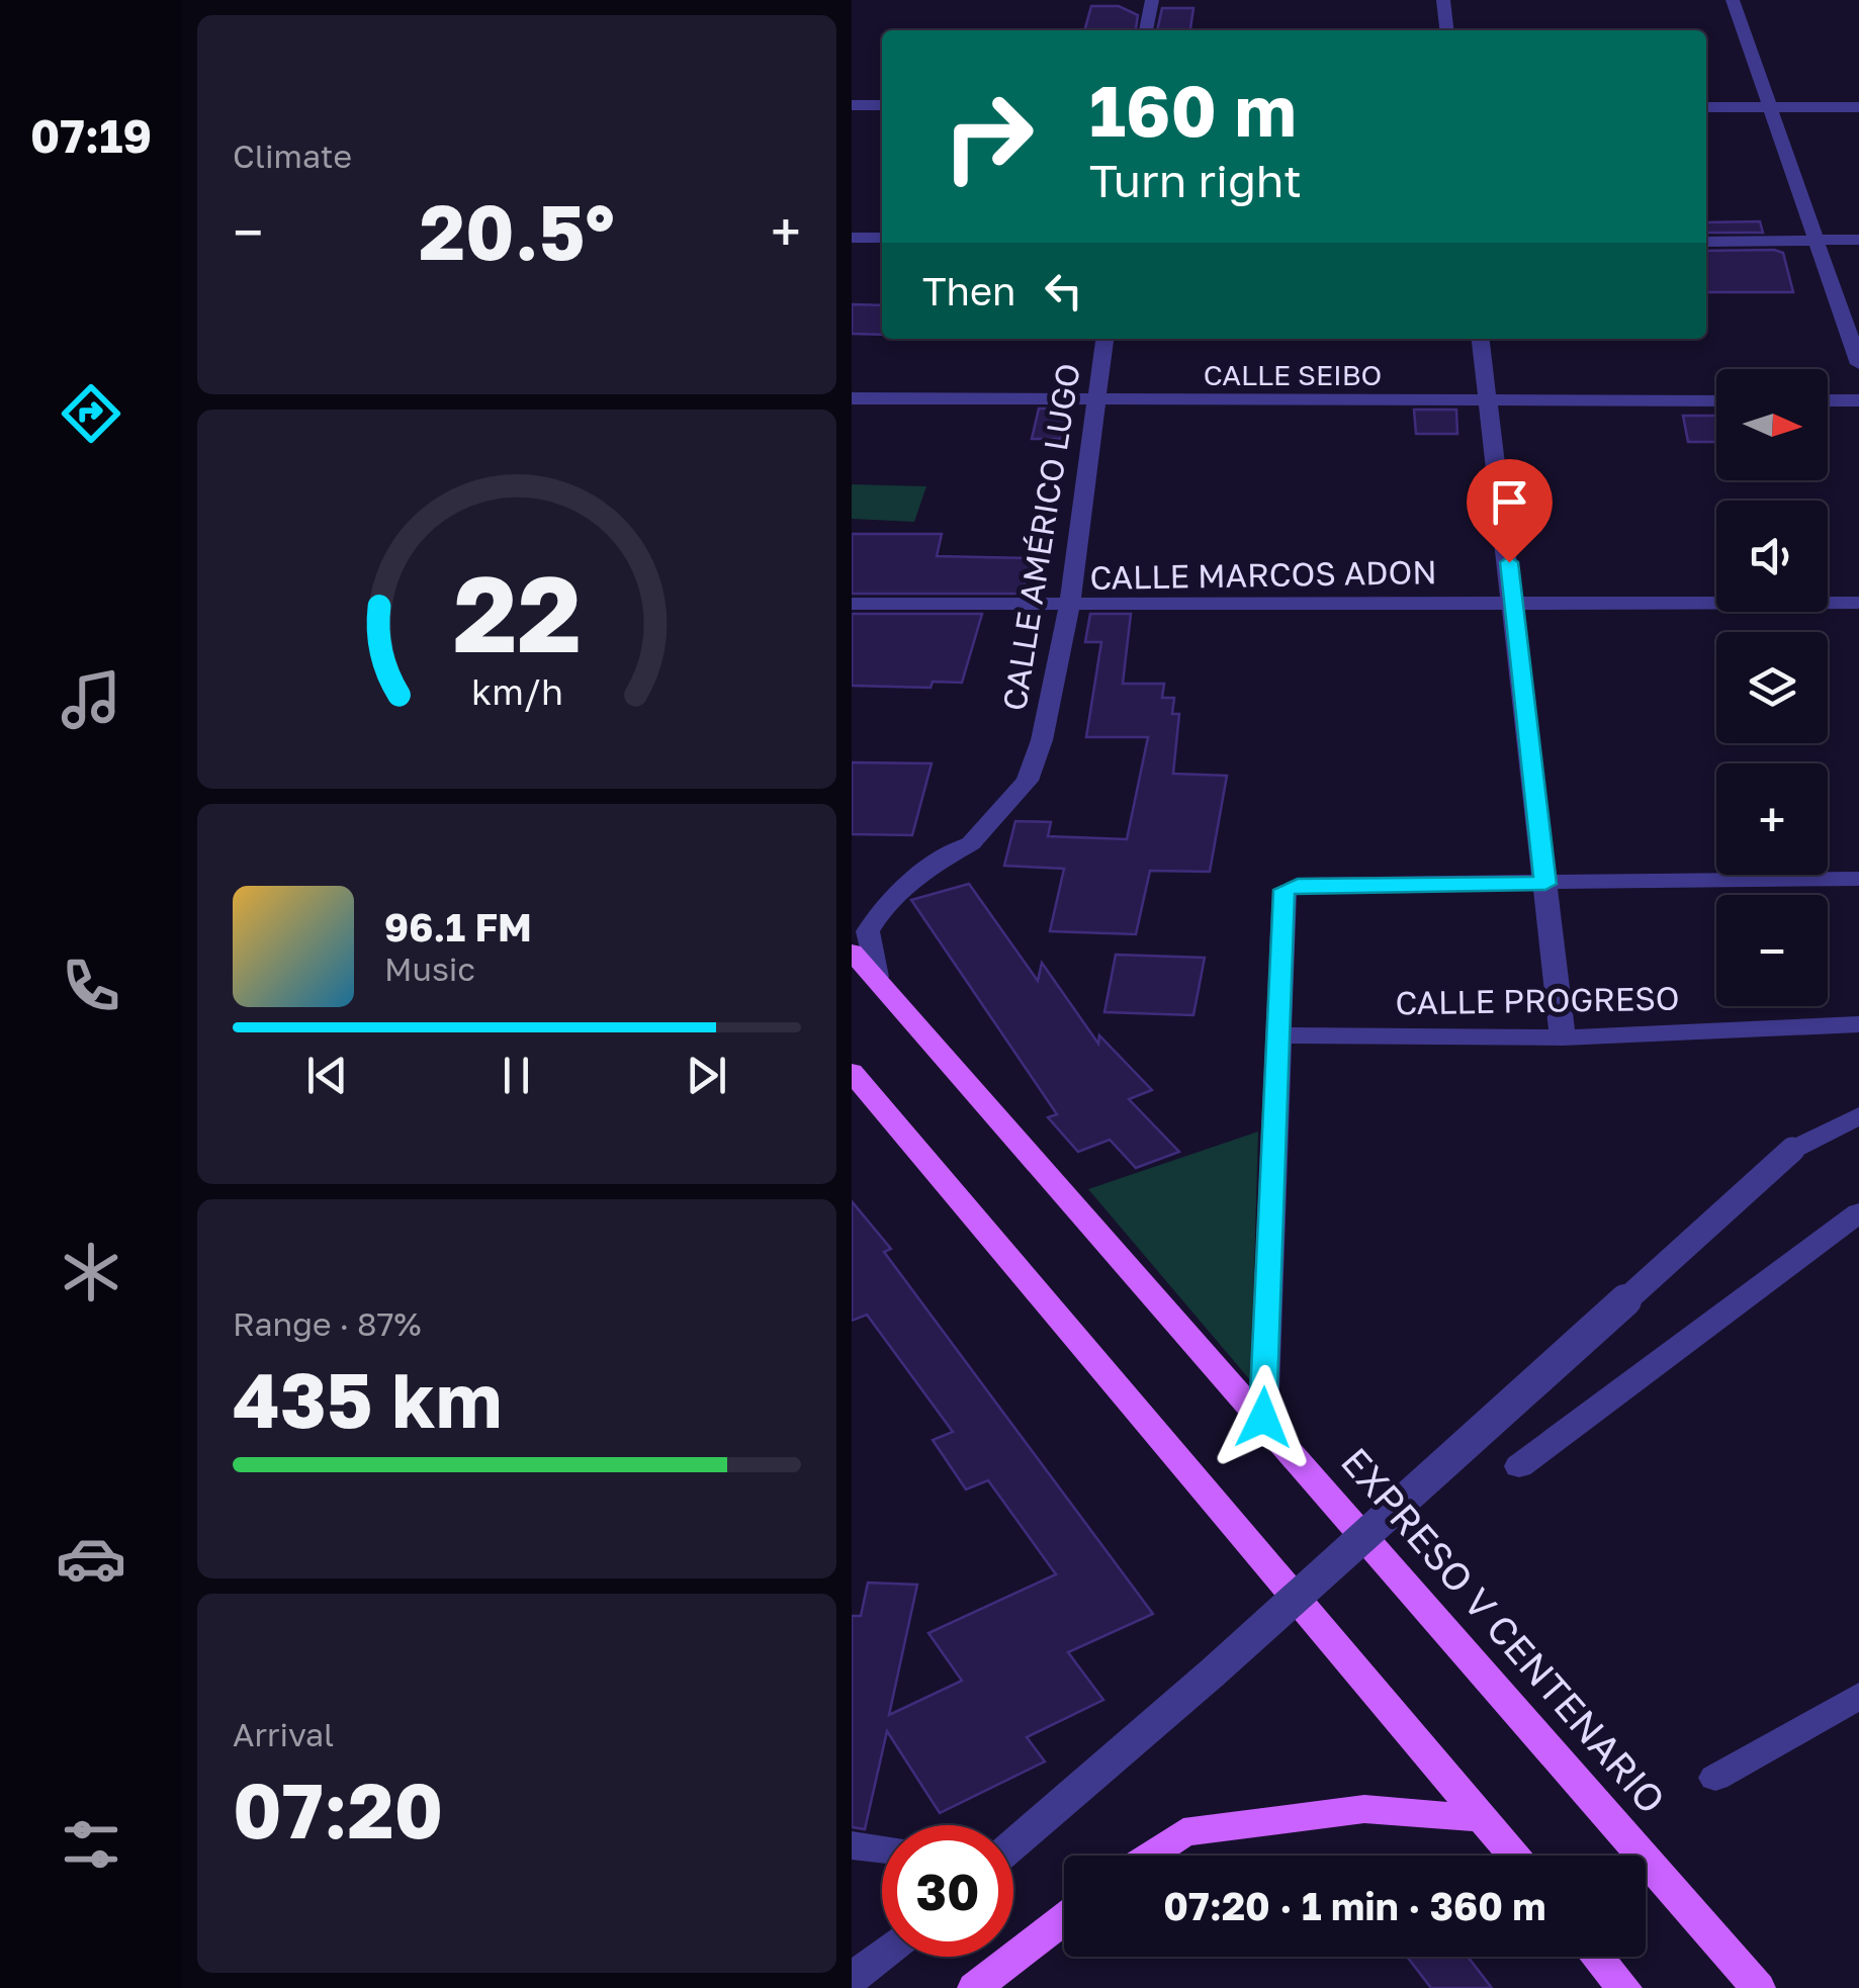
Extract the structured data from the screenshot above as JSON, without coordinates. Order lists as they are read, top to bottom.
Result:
{
  "streets": {
    "main road": ["EXPRESO V CENTENARIO"],
    "street": [
      "CALLE SEIBO",
      "CALLE AMÉRICO LUGO",
      "CALLE MARCOS ADON",
      "CALLE PROGRESO"
    ]
  },
  "crossings": [
    ["CALLE SEIBO", "CALLE AMÉRICO LUGO"],
    ["CALLE AMÉRICO LUGO", "CALLE MARCOS ADON"],
    ["CALLE AMÉRICO LUGO", "EXPRESO V CENTENARIO"]
  ],
  "north": "right",
  "page": {
    "tabs": "07:19",
    "tile": [
      "Climate",
      ["Range · 87%", "435 km"],
      ["Arrival", "07:20"]
    ],
    "turn": ["160 m", "Turn right"],
    "heat": ["−", "20.5°", "+"],
    "then": "Then",
    "map_buttons": ["+", "−"],
    "song": ["96.1 FM", "Music"],
    "limit": "30",
    "trip": "07:20 · 1 min · 360 m",
    "gauge": ["22", "km/h"]
  }
}
